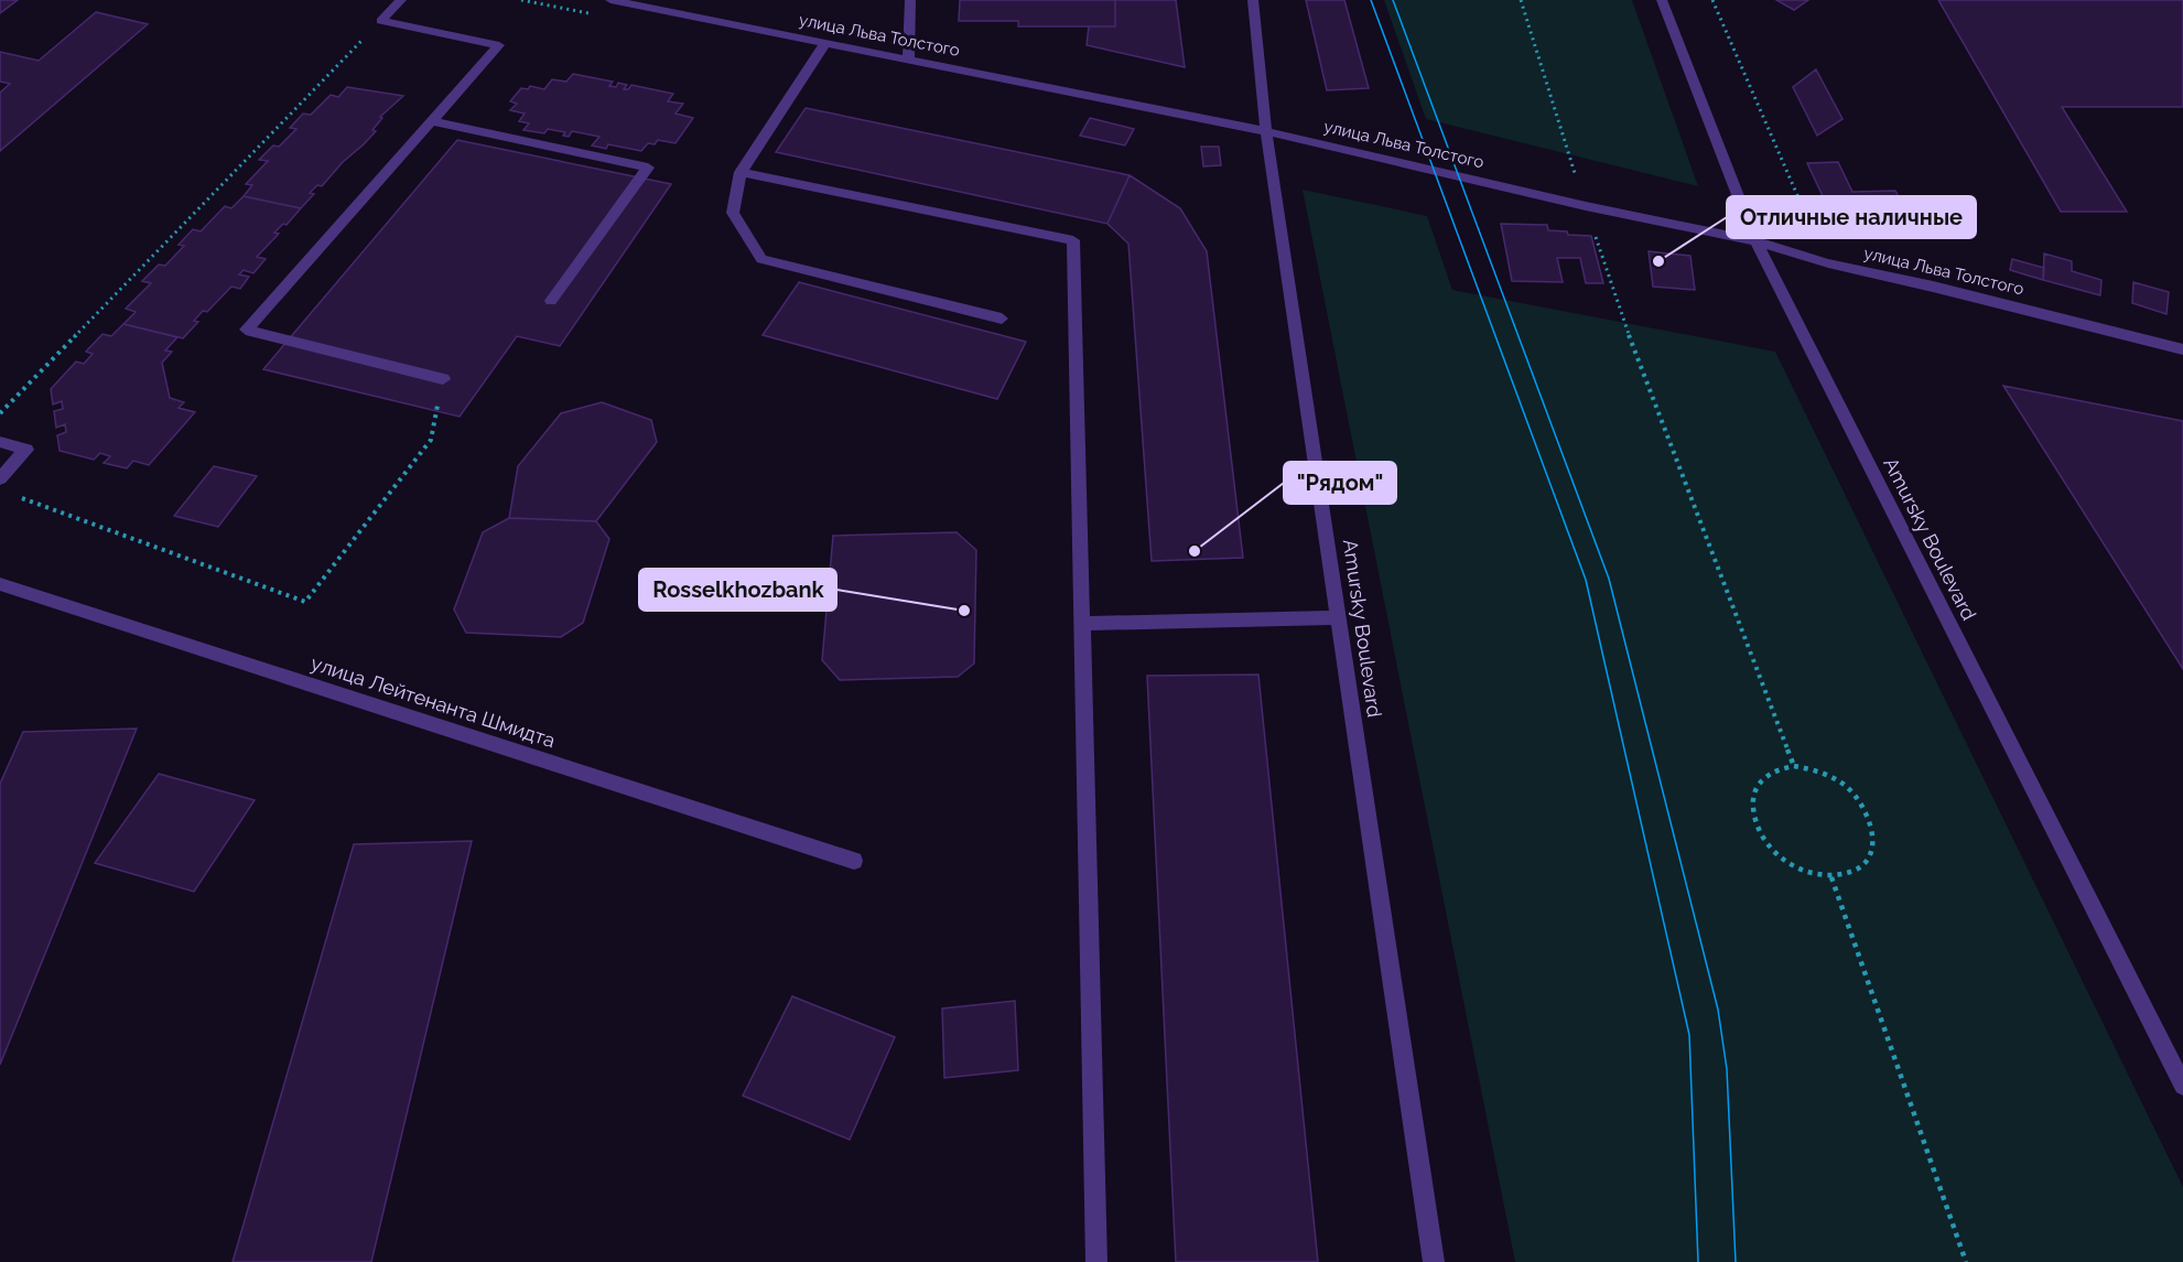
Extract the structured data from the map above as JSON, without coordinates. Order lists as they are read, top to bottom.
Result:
{
  "streets": {
    "street": ["улица Льва Толстого", "Amursky Boulevard", "улица Лейтенанта Шмидта"]
  },
  "crossings": [
    ["улица Льва Толстого", "Amursky Boulevard"]
  ],
  "places": ["Отличные наличные", "\"Рядом\"", "Rosselkhozbank"]
}
